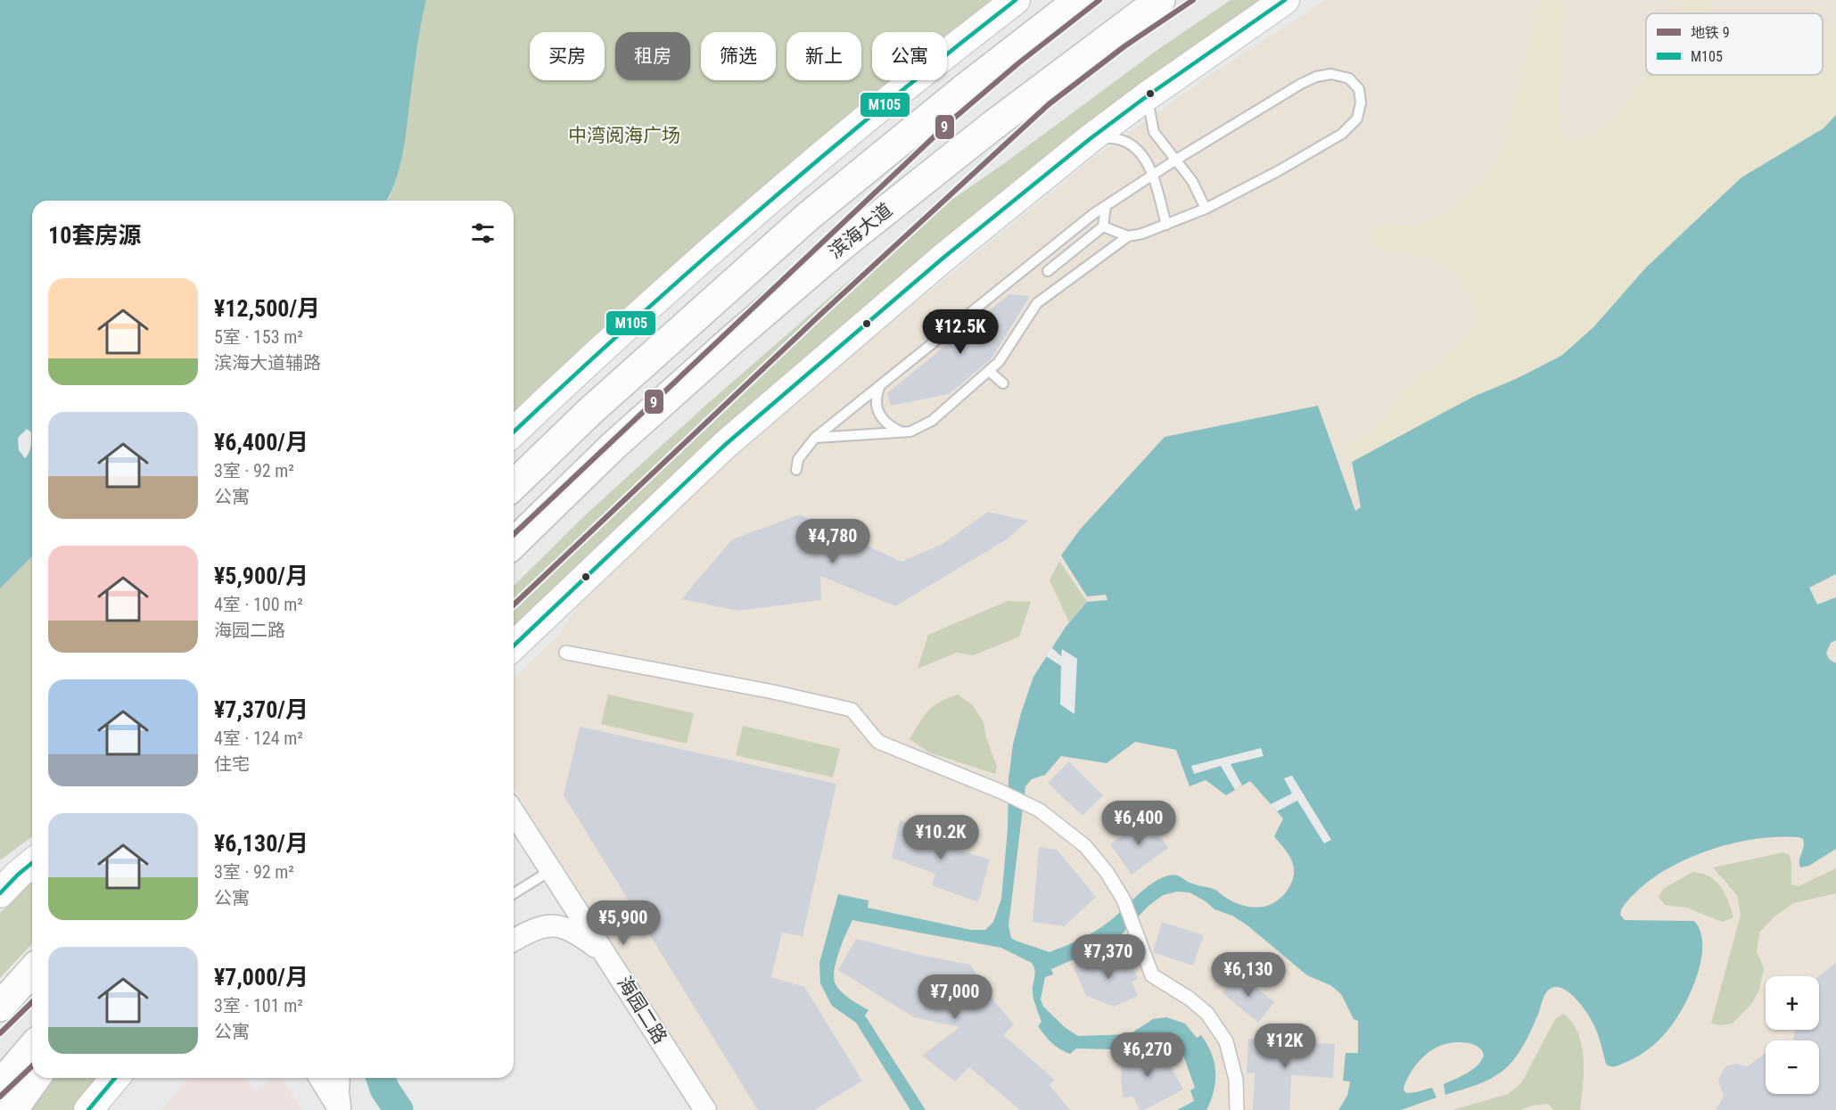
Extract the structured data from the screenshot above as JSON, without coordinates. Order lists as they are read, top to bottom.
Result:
{
  "streets": {
    "highway": ["滨海大道"],
    "street": ["海园二路"]
  },
  "parks": ["中湾阅海广场"],
  "lines": ["metro line 9", "transit line M105"],
  "legend": ["地铁 9", "M105"],
  "page": {
    "chip": [
      "买房",
      "租房",
      "筛选",
      "新上",
      "公寓"
    ],
    "heading": "10套房源",
    "list": [
      {
        "name": "¥12,500/月",
        "note": "5室 · 153 m² · 滨海大道辅路"
      },
      {
        "name": "¥6,400/月",
        "note": "3室 · 92 m² · 公寓"
      },
      {
        "name": "¥5,900/月",
        "note": "4室 · 100 m² · 海园二路"
      },
      {
        "name": "¥7,370/月",
        "note": "4室 · 124 m² · 住宅"
      },
      {
        "name": "¥6,130/月",
        "note": "3室 · 92 m² · 公寓"
      },
      {
        "name": "¥7,000/月",
        "note": "3室 · 101 m² · 公寓"
      }
    ],
    "price": [
      "¥12.5K",
      "¥4,780",
      "¥6,400",
      "¥10.2K",
      "¥5,900",
      "¥7,370",
      "¥6,130",
      "¥7,000",
      "¥12K",
      "¥6,270"
    ],
    "map_buttons": ["+", "−"]
  }
}
